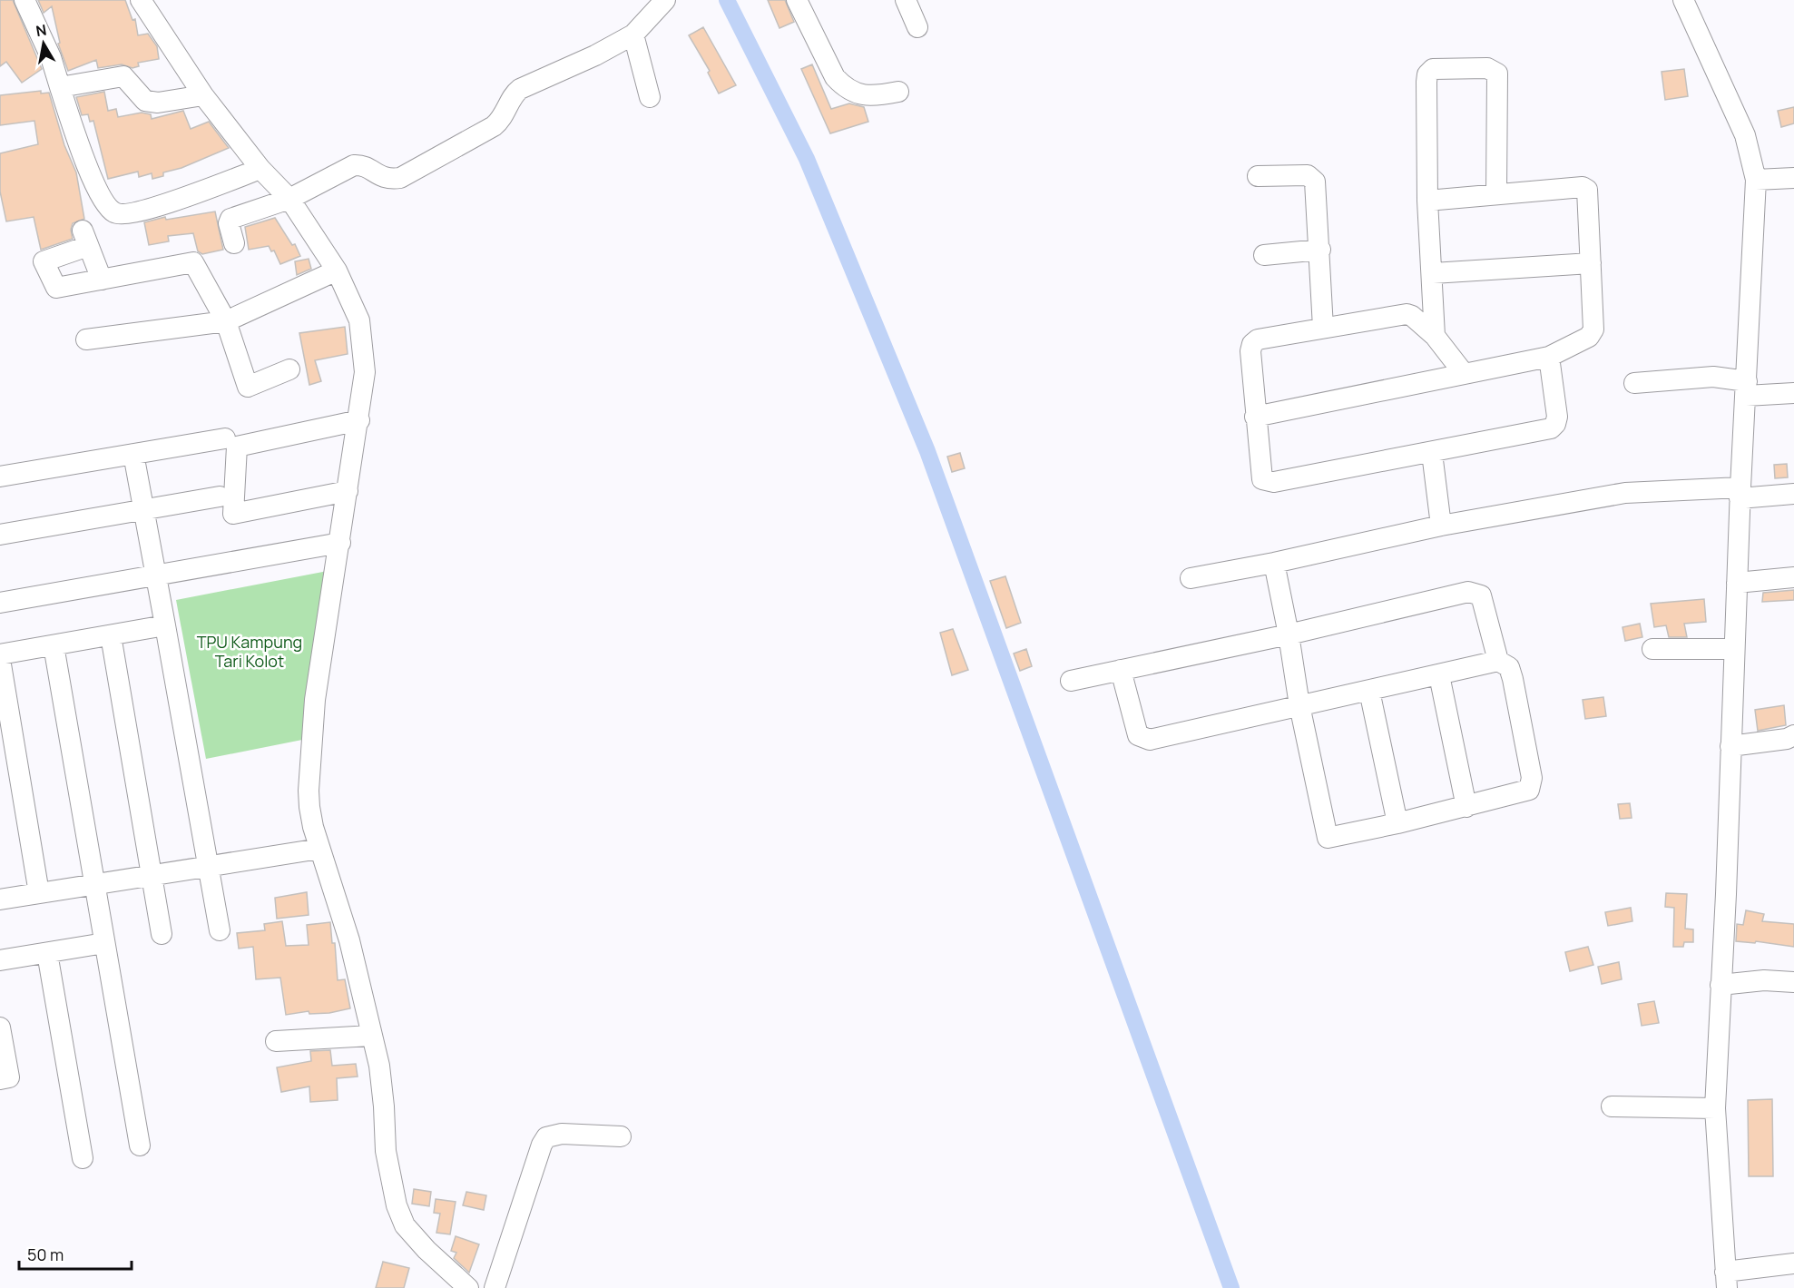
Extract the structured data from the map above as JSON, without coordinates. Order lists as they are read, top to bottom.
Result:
{
  "parks": ["TPU Kampung Tari Kolot"],
  "scale_bar": "50 m",
  "north": "top"
}
